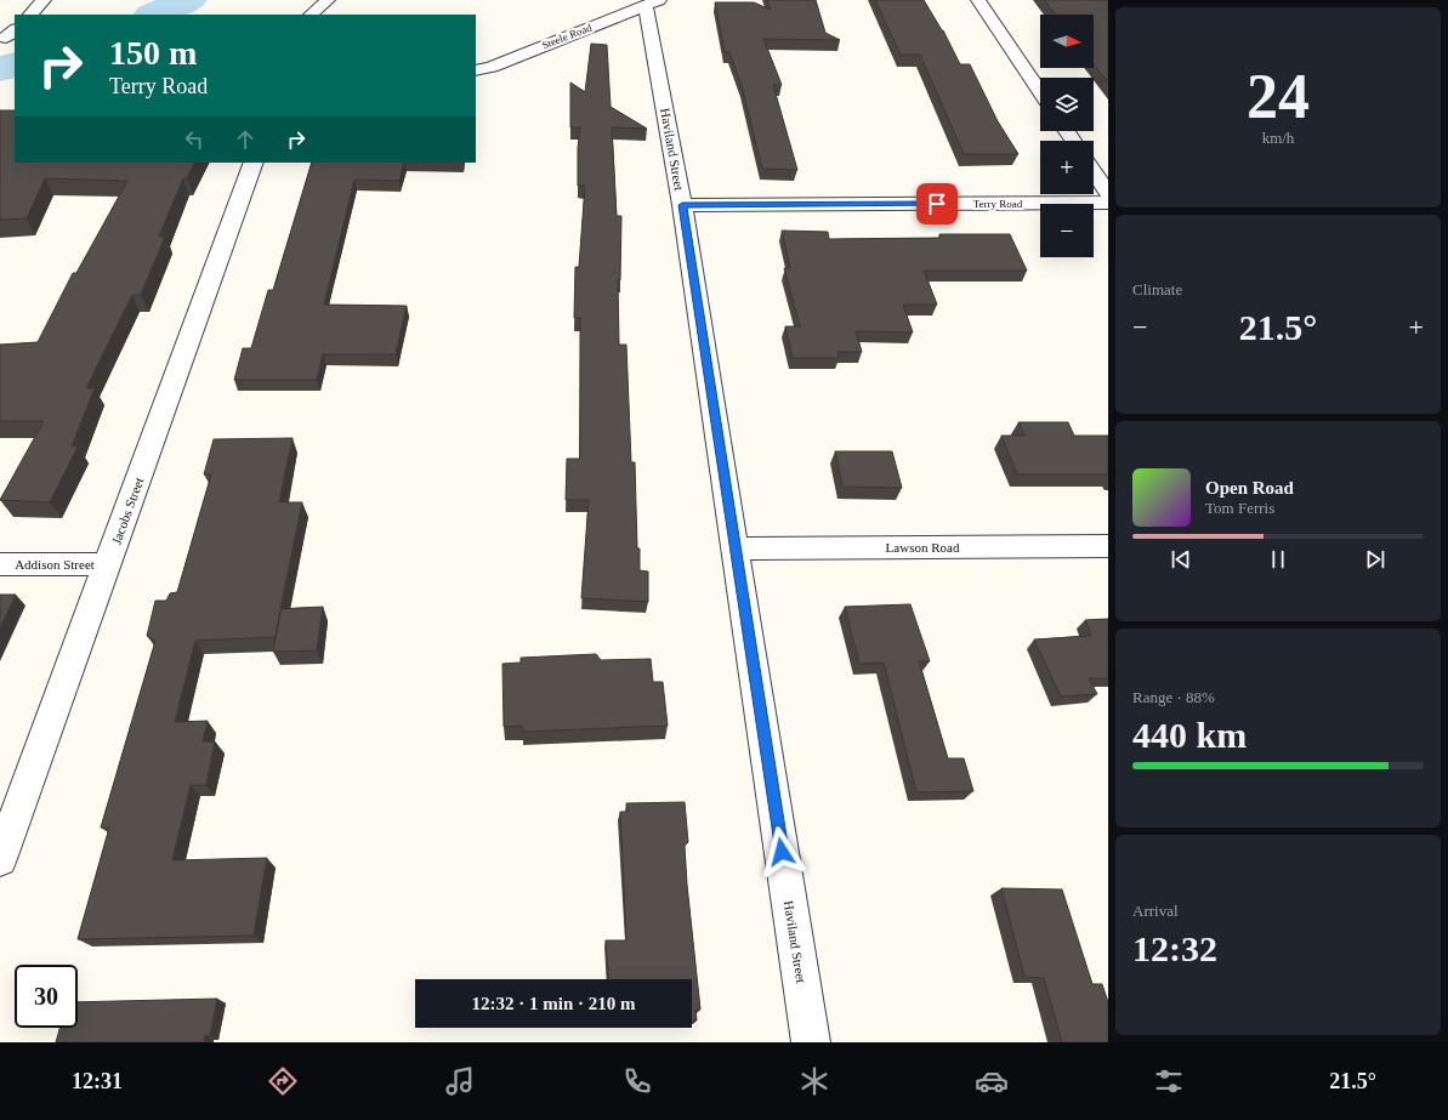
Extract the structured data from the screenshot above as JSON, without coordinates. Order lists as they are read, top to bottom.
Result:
{
  "streets": {
    "street": [
      "Steele Road",
      "Haviland Street",
      "Terry Road",
      "Jacobs Street",
      "Lawson Road",
      "Addison Street"
    ]
  },
  "crossings": [
    ["Steele Road", "Haviland Street"],
    ["Haviland Street", "Terry Road"],
    ["Haviland Street", "Lawson Road"],
    ["Jacobs Street", "Addison Street"]
  ],
  "north": "right",
  "page": {
    "tile": [
      ["24", "km/h"],
      "Climate",
      ["Range · 88%", "440 km"],
      ["Arrival", "12:32"]
    ],
    "map_buttons": ["+", "−"],
    "turn": ["150 m", "Terry Road"],
    "heat": ["−", "21.5°", "+"],
    "song": ["Open Road", "Tom Ferris"],
    "limit": "30",
    "trip": "12:32 · 1 min · 210 m",
    "tabs": ["12:31", "21.5°"]
  }
}
